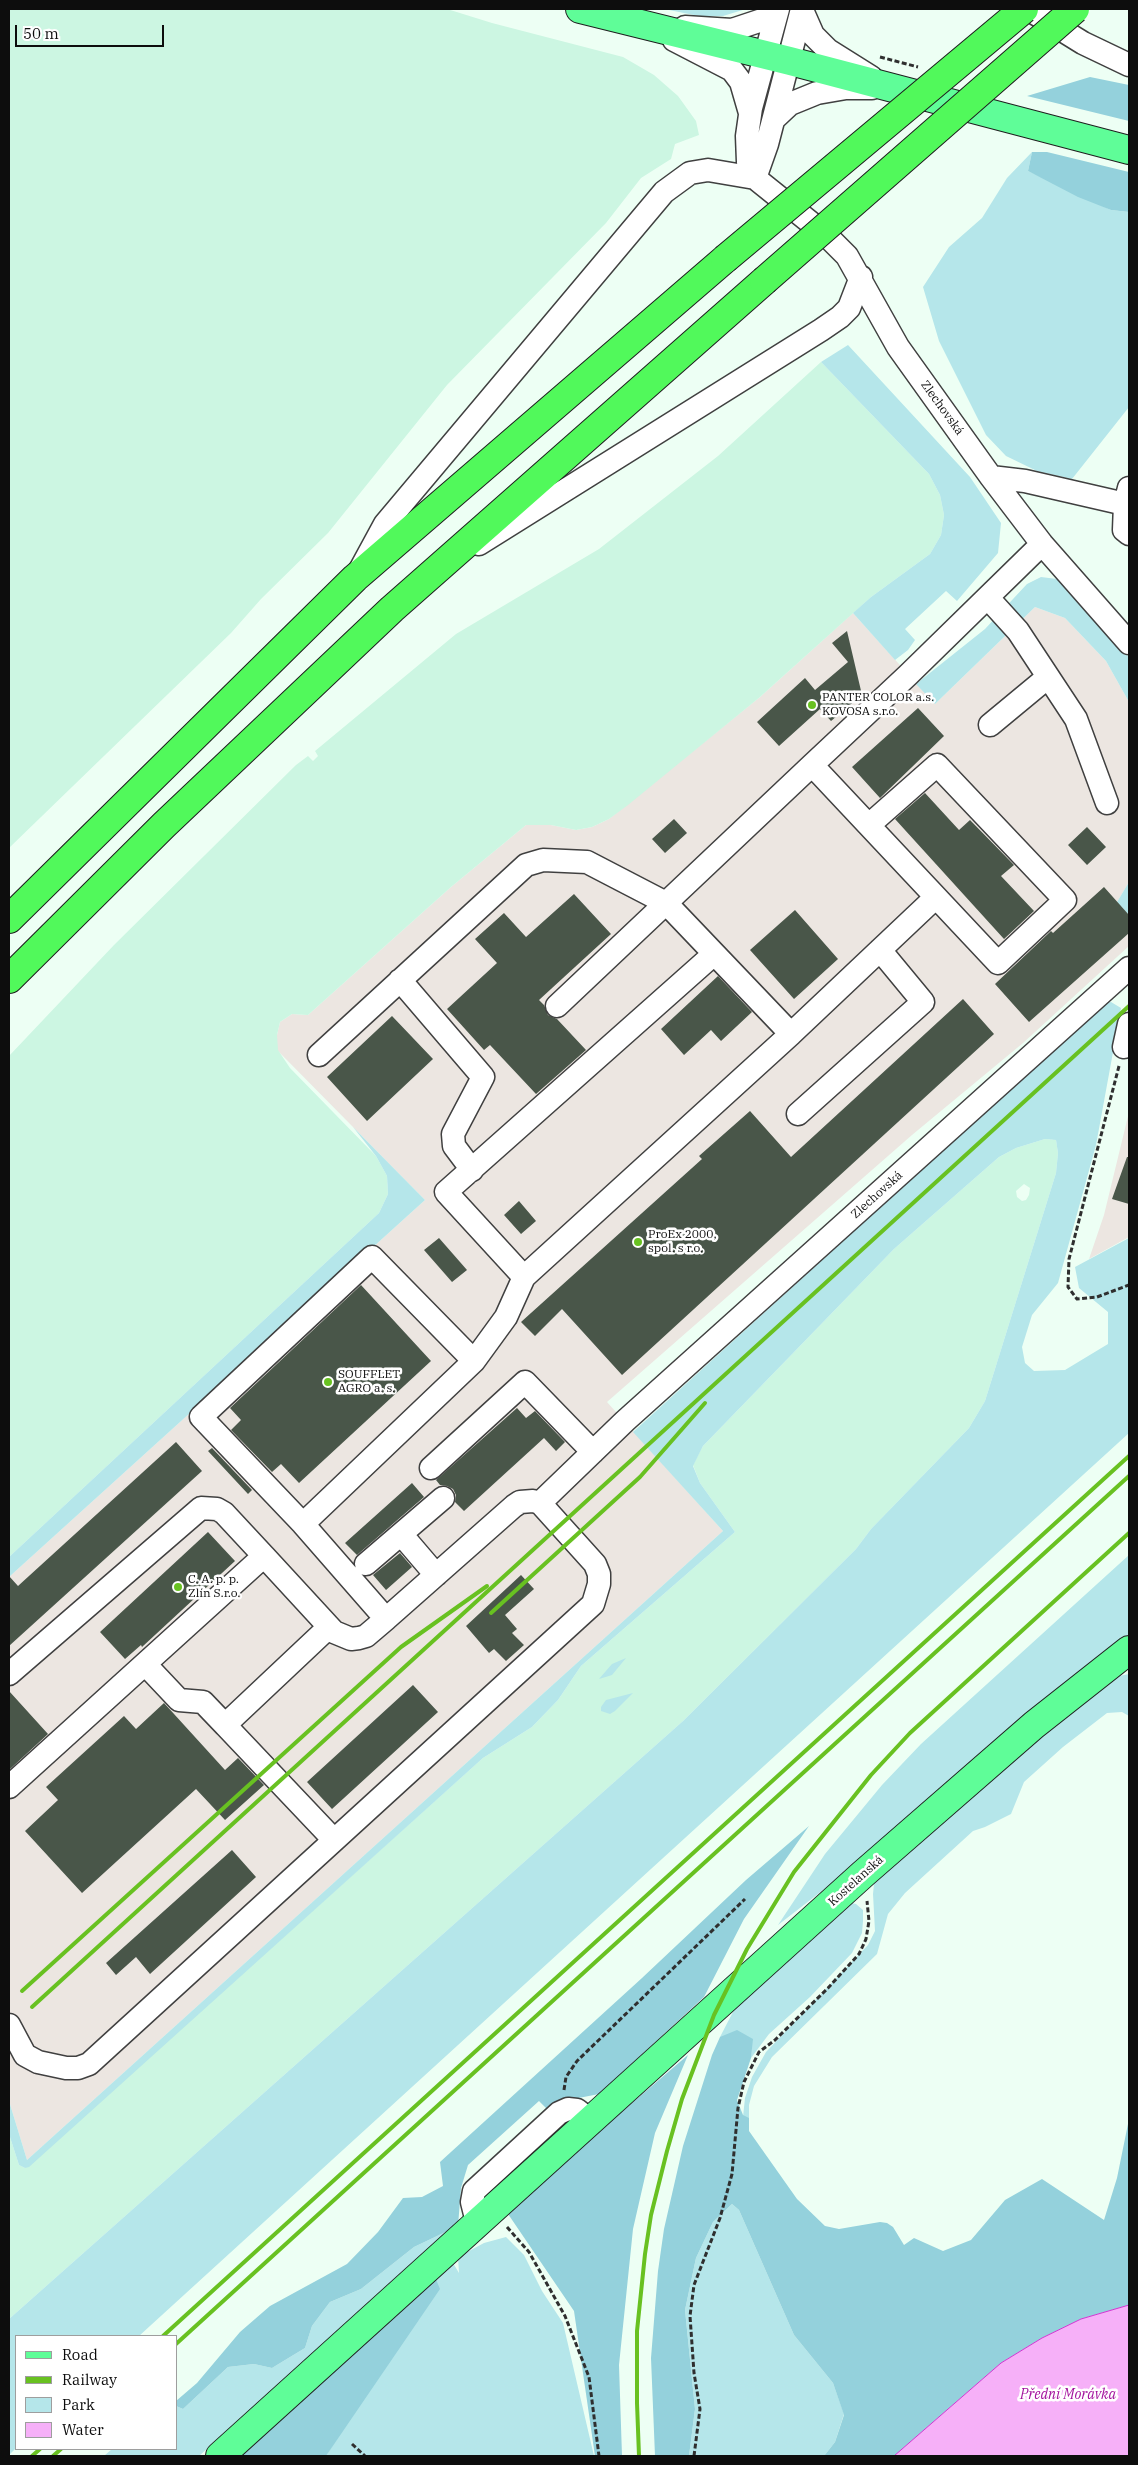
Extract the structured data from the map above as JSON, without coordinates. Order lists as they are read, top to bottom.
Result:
{
  "streets": {
    "main road": ["Kostelanská"],
    "street": ["Zlechovská"]
  },
  "water": ["Přední Morávka"],
  "places": [
    "PANTER COLOR a.s. KOVOSA s.r.o.",
    "ProEx 2000, spol. s r.o.",
    "SOUFFLET AGRO a. s.",
    "C. A. p. p. Zlín S.r.o."
  ],
  "legend": [
    "Road",
    "Railway",
    "Park",
    "Water"
  ],
  "scale_bar": "50 m"
}
